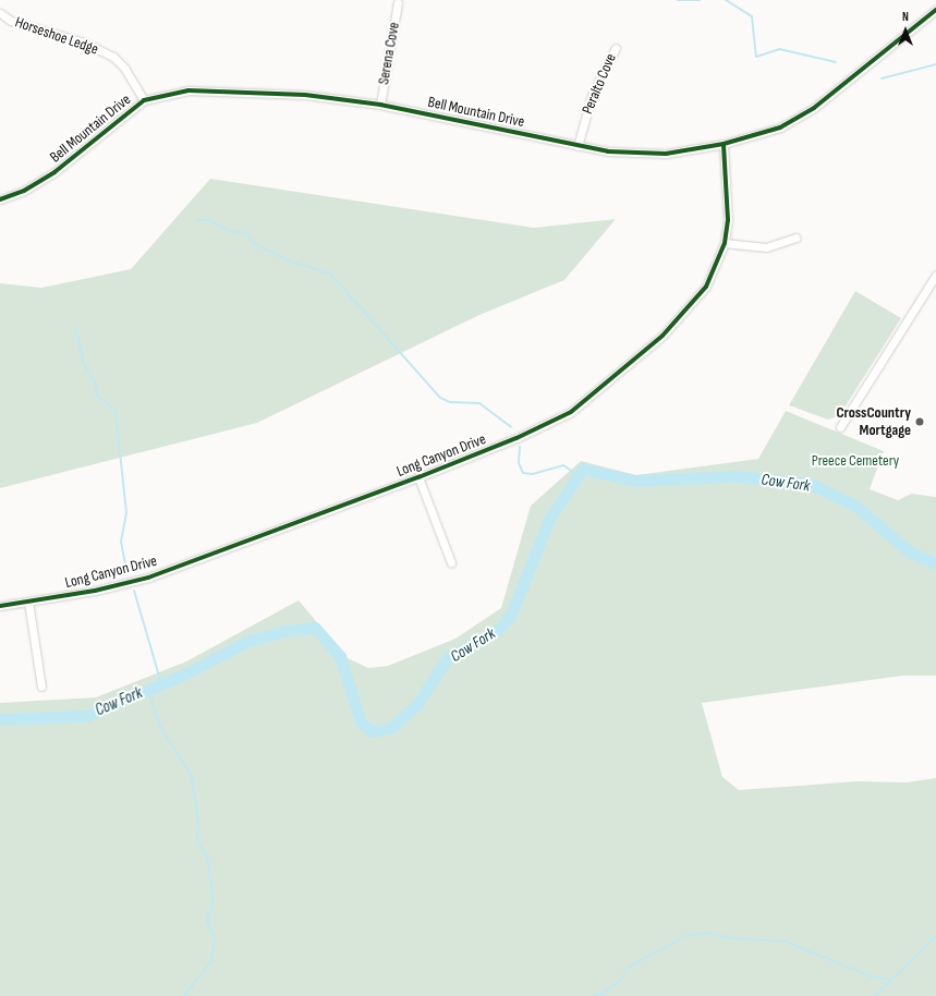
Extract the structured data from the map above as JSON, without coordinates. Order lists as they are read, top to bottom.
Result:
{
  "streets": {
    "street": [
      "Horseshoe Ledge",
      "Serena Cove",
      "Peralto Cove",
      "Bell Mountain Drive",
      "Long Canyon Drive"
    ]
  },
  "crossings": [
    ["Horseshoe Ledge", "Bell Mountain Drive"],
    ["Serena Cove", "Bell Mountain Drive"],
    ["Peralto Cove", "Bell Mountain Drive"],
    ["Bell Mountain Drive", "Long Canyon Drive"]
  ],
  "water": ["Cow Fork"],
  "parks": ["Preece Cemetery"],
  "places": ["CrossCountry Mortgage"],
  "north": "top"
}
